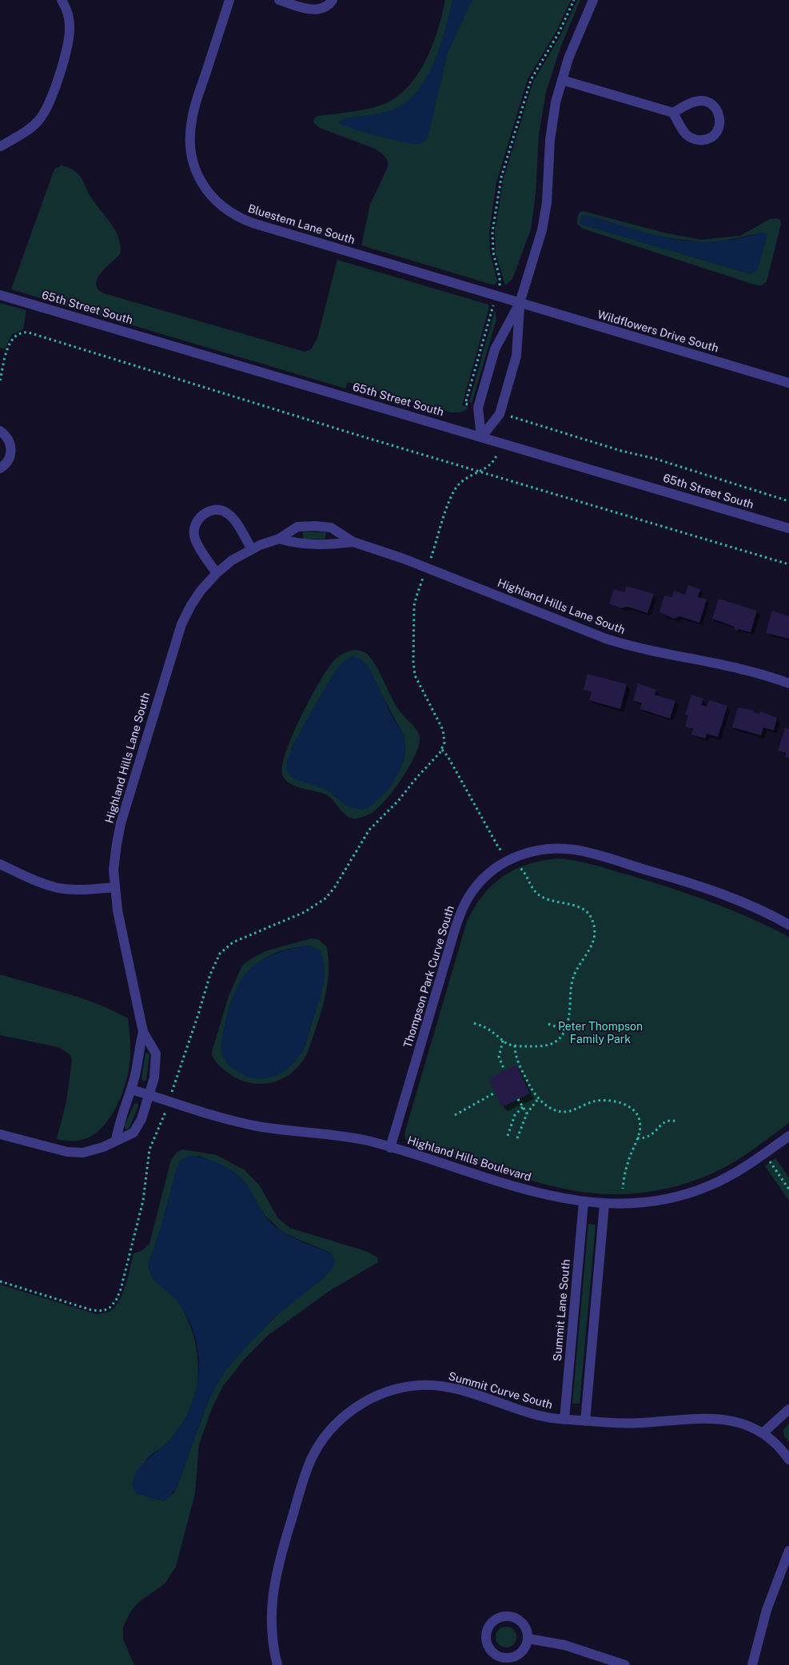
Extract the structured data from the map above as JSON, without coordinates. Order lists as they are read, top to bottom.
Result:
{
  "streets": {
    "street": [
      "Bluestem Lane South",
      "65th Street South",
      "Wildflowers Drive South",
      "Highland Hills Lane South",
      "Thompson Park Curve South",
      "Highland Hills Boulevard",
      "Summit Lane South",
      "Summit Curve South"
    ]
  },
  "crossings": [
    ["Bluestem Lane South", "Wildflowers Drive South"],
    ["Highland Hills Lane South", "Highland Hills Boulevard"],
    ["Thompson Park Curve South", "Highland Hills Boulevard"],
    ["Highland Hills Boulevard", "Summit Lane South"],
    ["Summit Lane South", "Summit Curve South"]
  ],
  "parks": ["Peter Thompson Family Park"]
}
